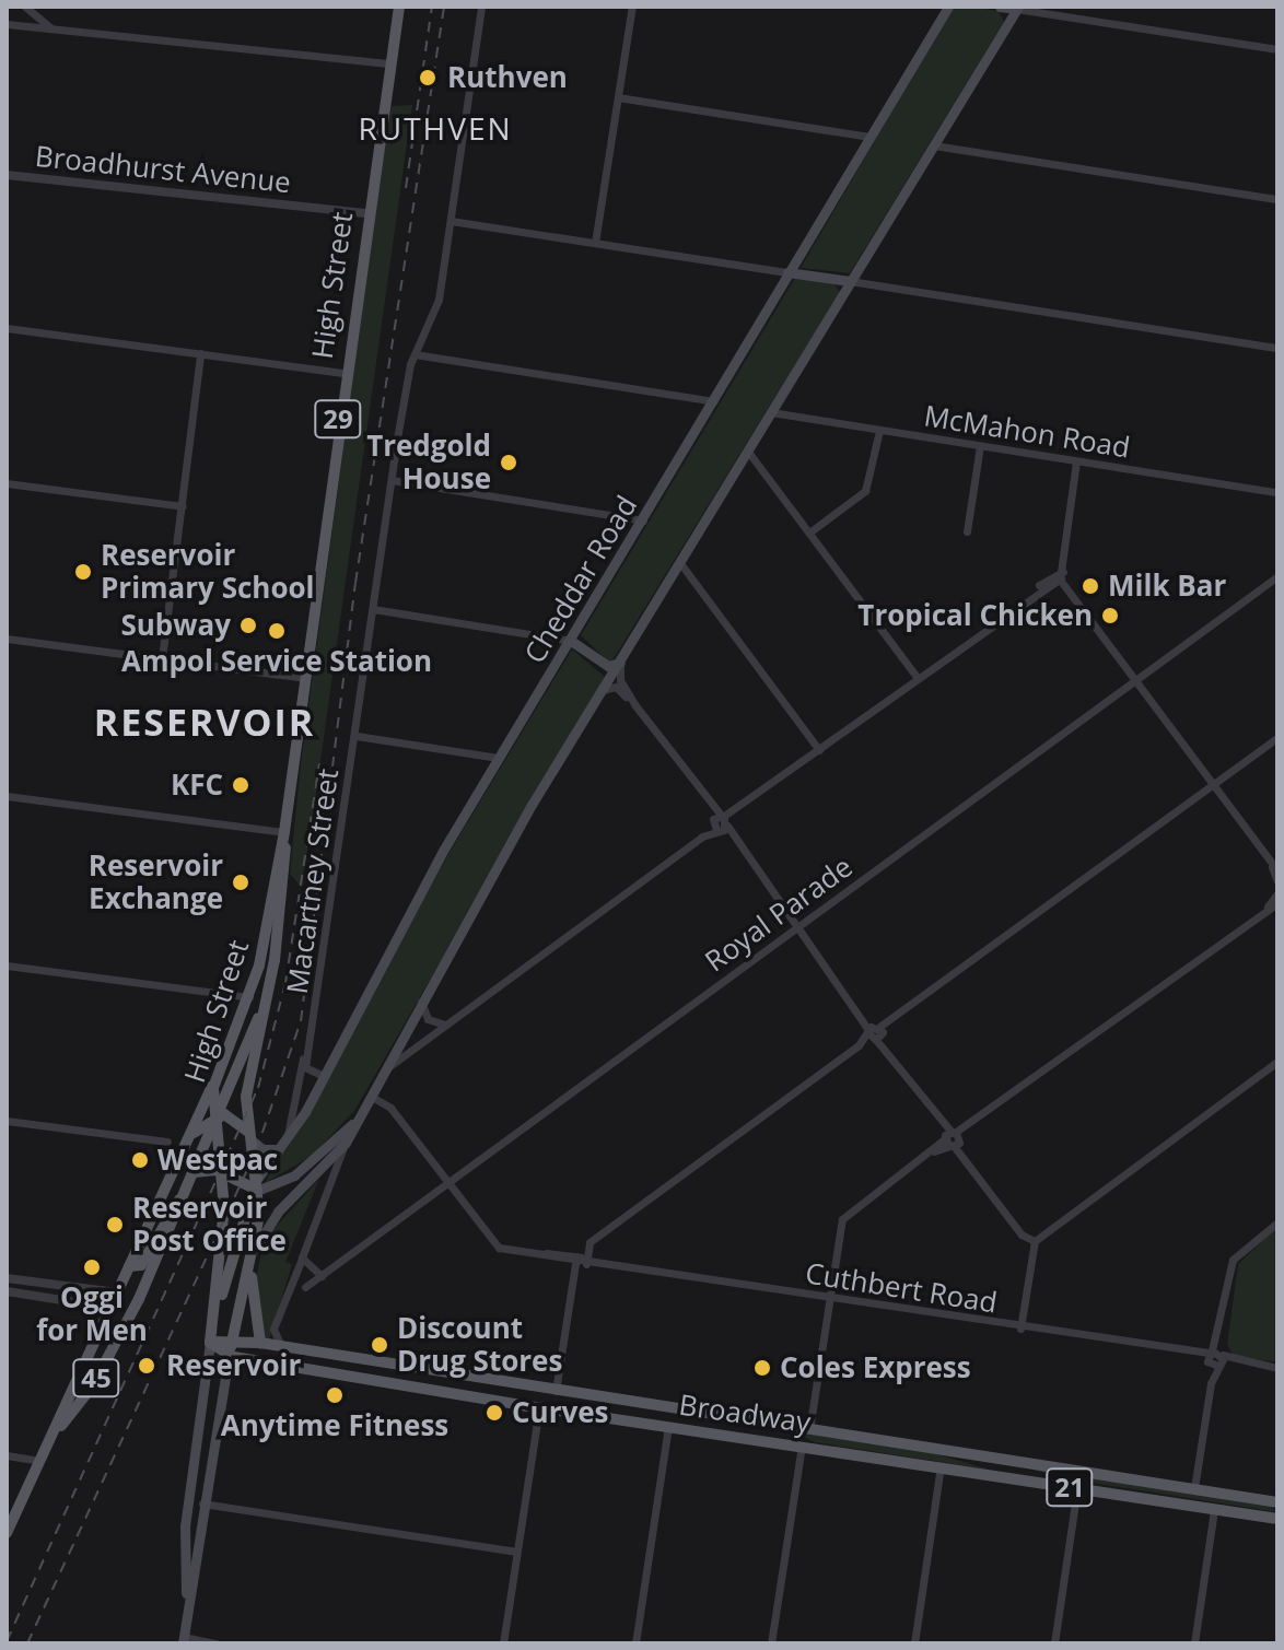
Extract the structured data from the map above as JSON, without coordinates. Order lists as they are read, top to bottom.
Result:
{
  "streets": {
    "main road": [
      "High Street",
      "29",
      "Cheddar Road",
      "45",
      "Broadway",
      "21"
    ],
    "street": [
      "Broadhurst Avenue",
      "McMahon Road",
      "Macartney Street",
      "Royal Parade",
      "Cuthbert Road"
    ]
  },
  "crossings": [
    ["Broadhurst Avenue", "High Street"],
    ["High Street", "Cheddar Road"],
    ["High Street", "45"],
    ["High Street", "Broadway"],
    ["Cheddar Road", "Macartney Street"],
    ["Royal Parade", "Cuthbert Road"]
  ],
  "districts": ["RUTHVEN", "RESERVOIR"],
  "places": [
    "Ruthven",
    "Tredgold House",
    "Reservoir Primary School",
    "Milk Bar",
    "Tropical Chicken",
    "Subway",
    "Ampol Service Station",
    "KFC",
    "Reservoir Exchange",
    "Westpac",
    "Reservoir Post Office",
    "Oggi for Men",
    "Discount Drug Stores",
    "Reservoir",
    "Coles Express",
    "Anytime Fitness",
    "Curves"
  ]
}
